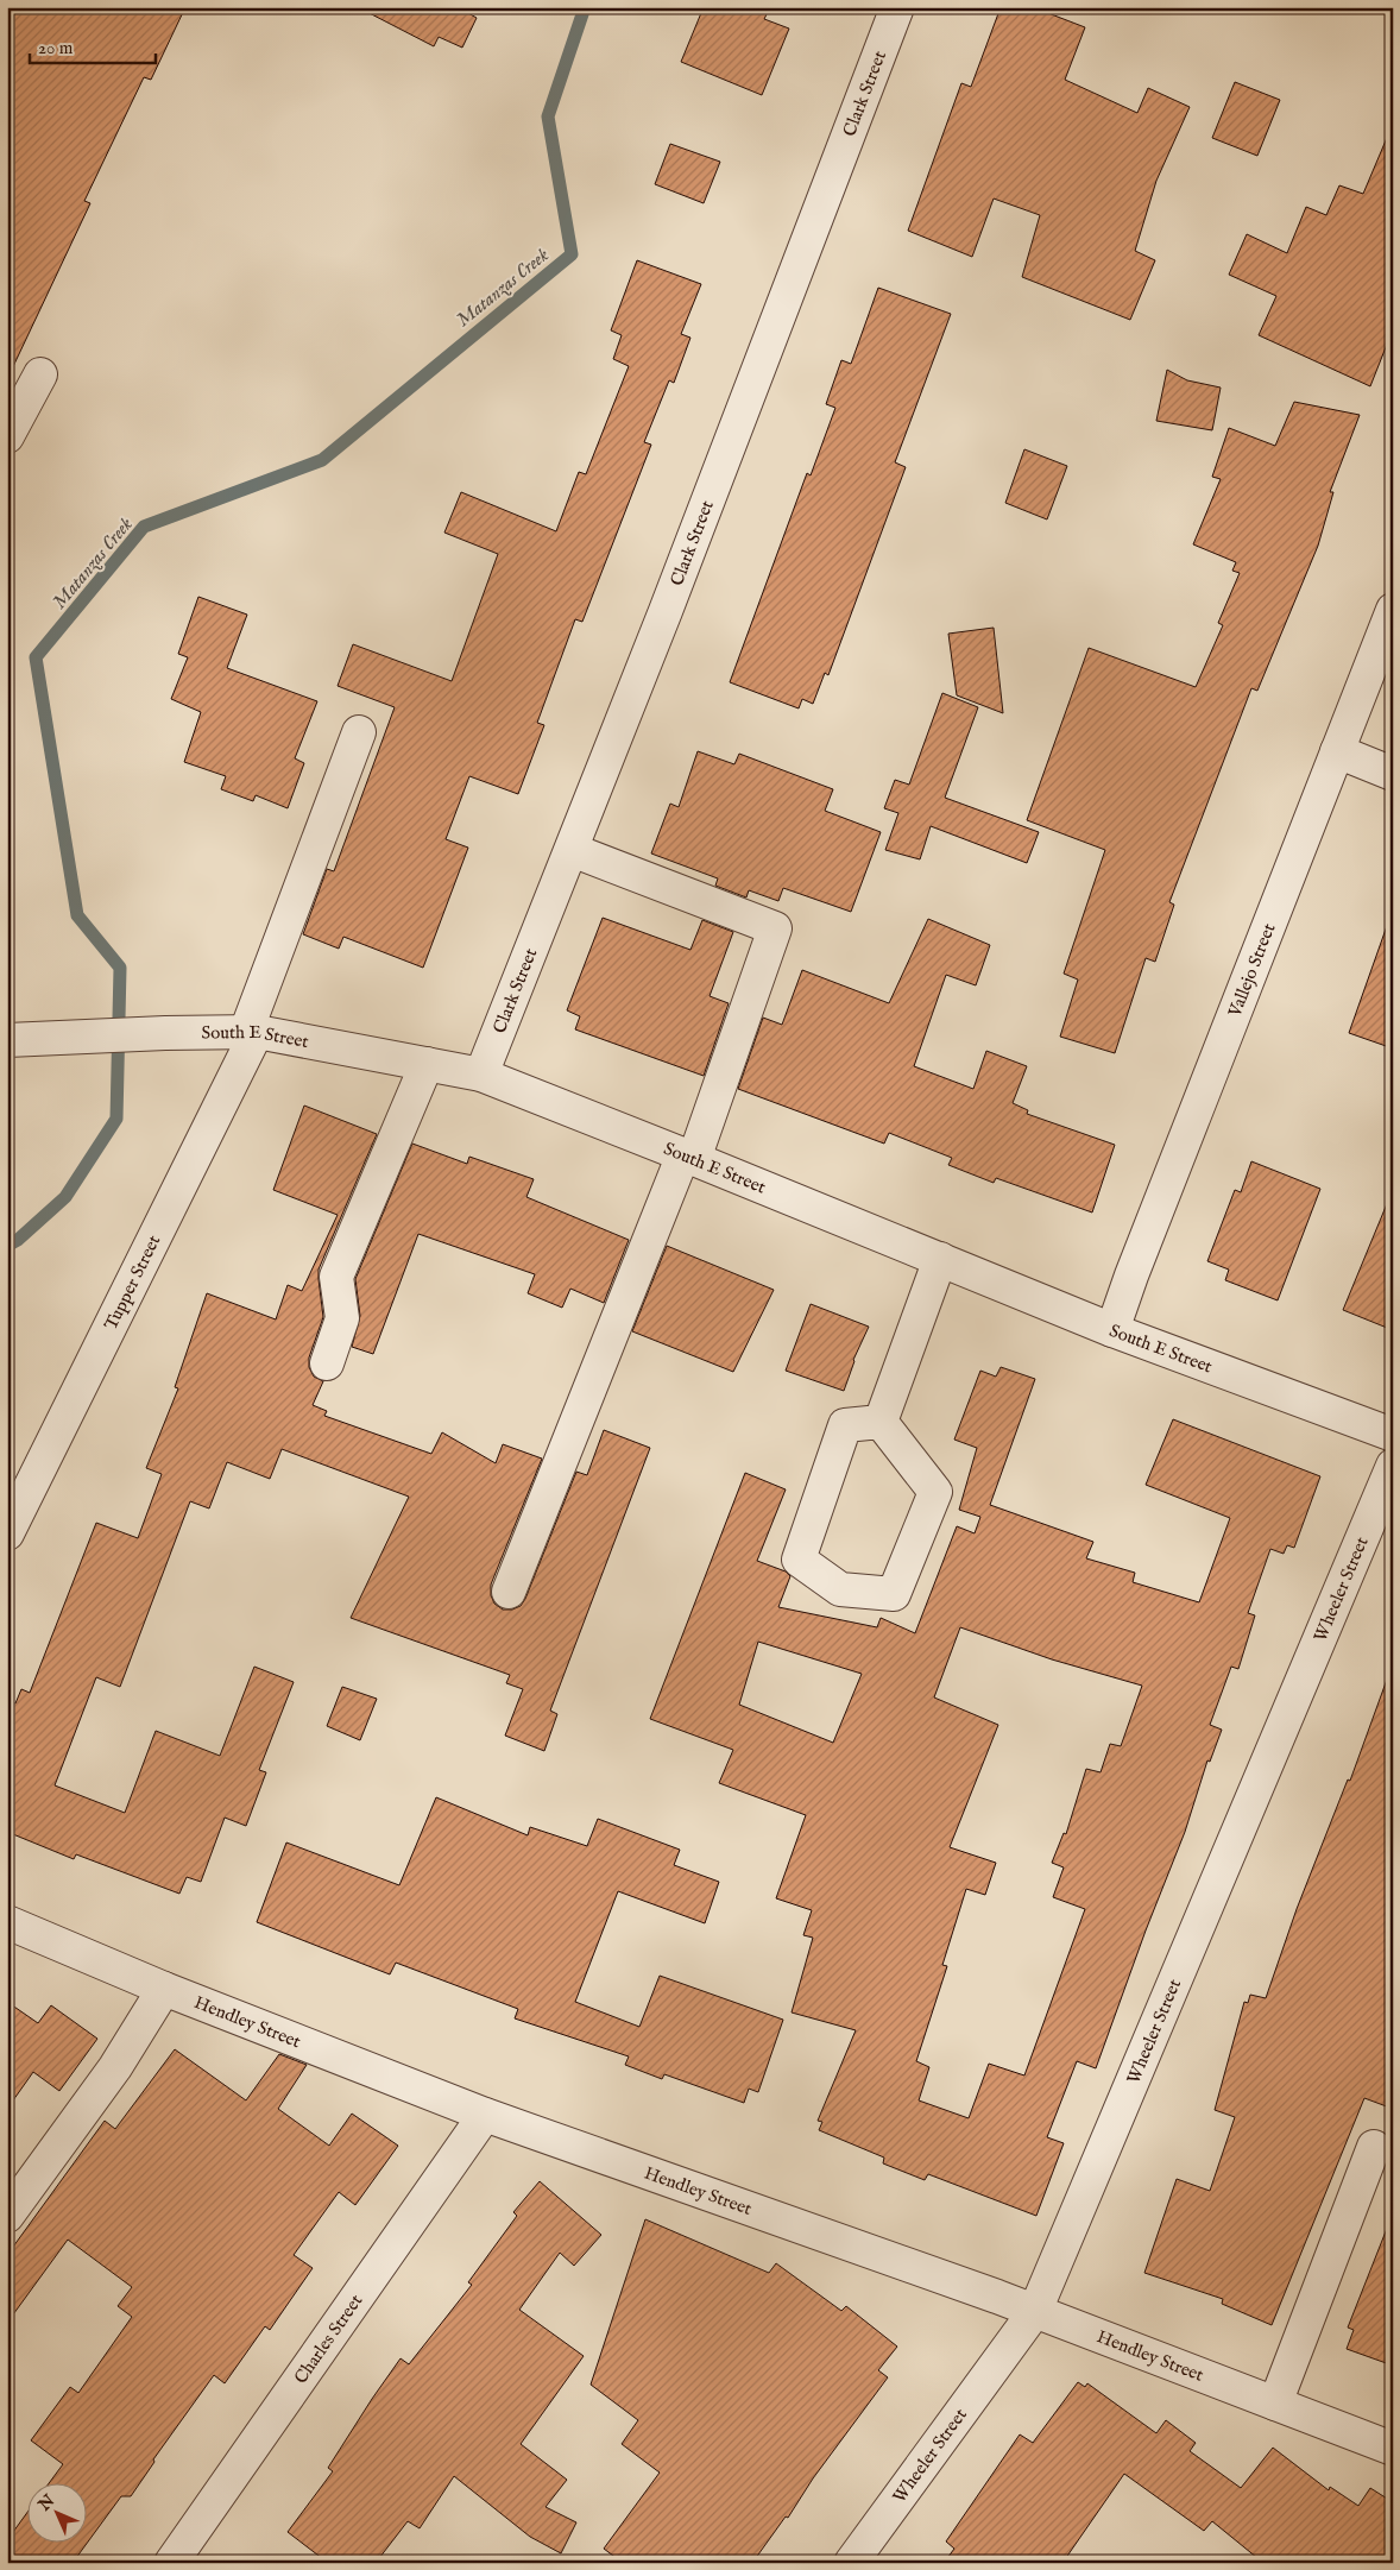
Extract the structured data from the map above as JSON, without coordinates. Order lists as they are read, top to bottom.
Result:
{
  "streets": {
    "street": [
      "Clark Street",
      "Vallejo Street",
      "South E Street",
      "Tupper Street",
      "Wheeler Street",
      "Hendley Street",
      "Charles Street"
    ]
  },
  "crossings": [
    ["Clark Street", "South E Street"],
    ["Vallejo Street", "South E Street"],
    ["South E Street", "Tupper Street"],
    ["Wheeler Street", "Hendley Street"],
    ["Hendley Street", "Charles Street"]
  ],
  "water": ["Matanzas Creek"],
  "scale_bar": "20 m",
  "north": "top left"
}
